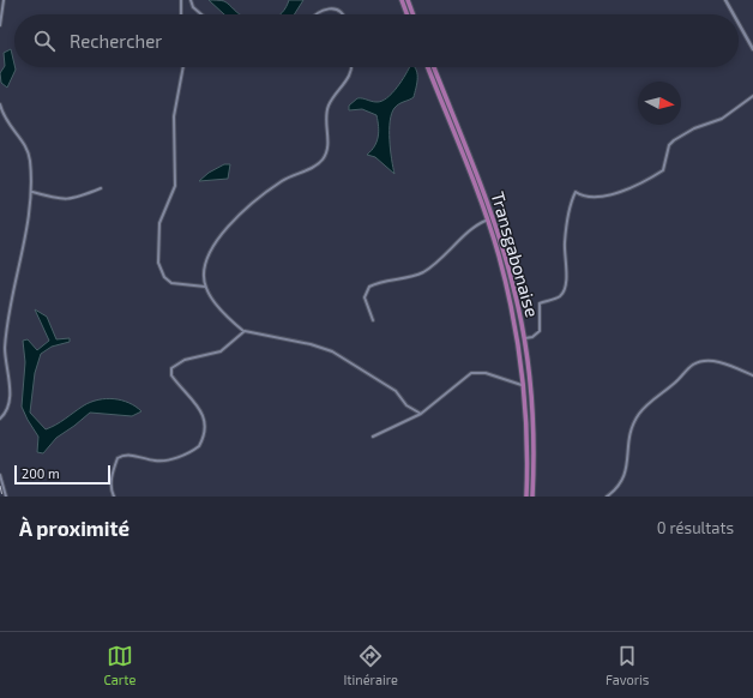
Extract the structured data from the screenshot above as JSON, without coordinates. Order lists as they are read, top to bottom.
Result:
{
  "streets": {
    "highway": ["Transgabonaise"]
  },
  "scale_bar": "200 m",
  "north": "right",
  "page": {
    "search": "Rechercher",
    "scale": "200 m",
    "heading": ["À proximité", "0 résultats"],
    "nav": ["Carte", "Itinéraire", "Favoris"]
  }
}
